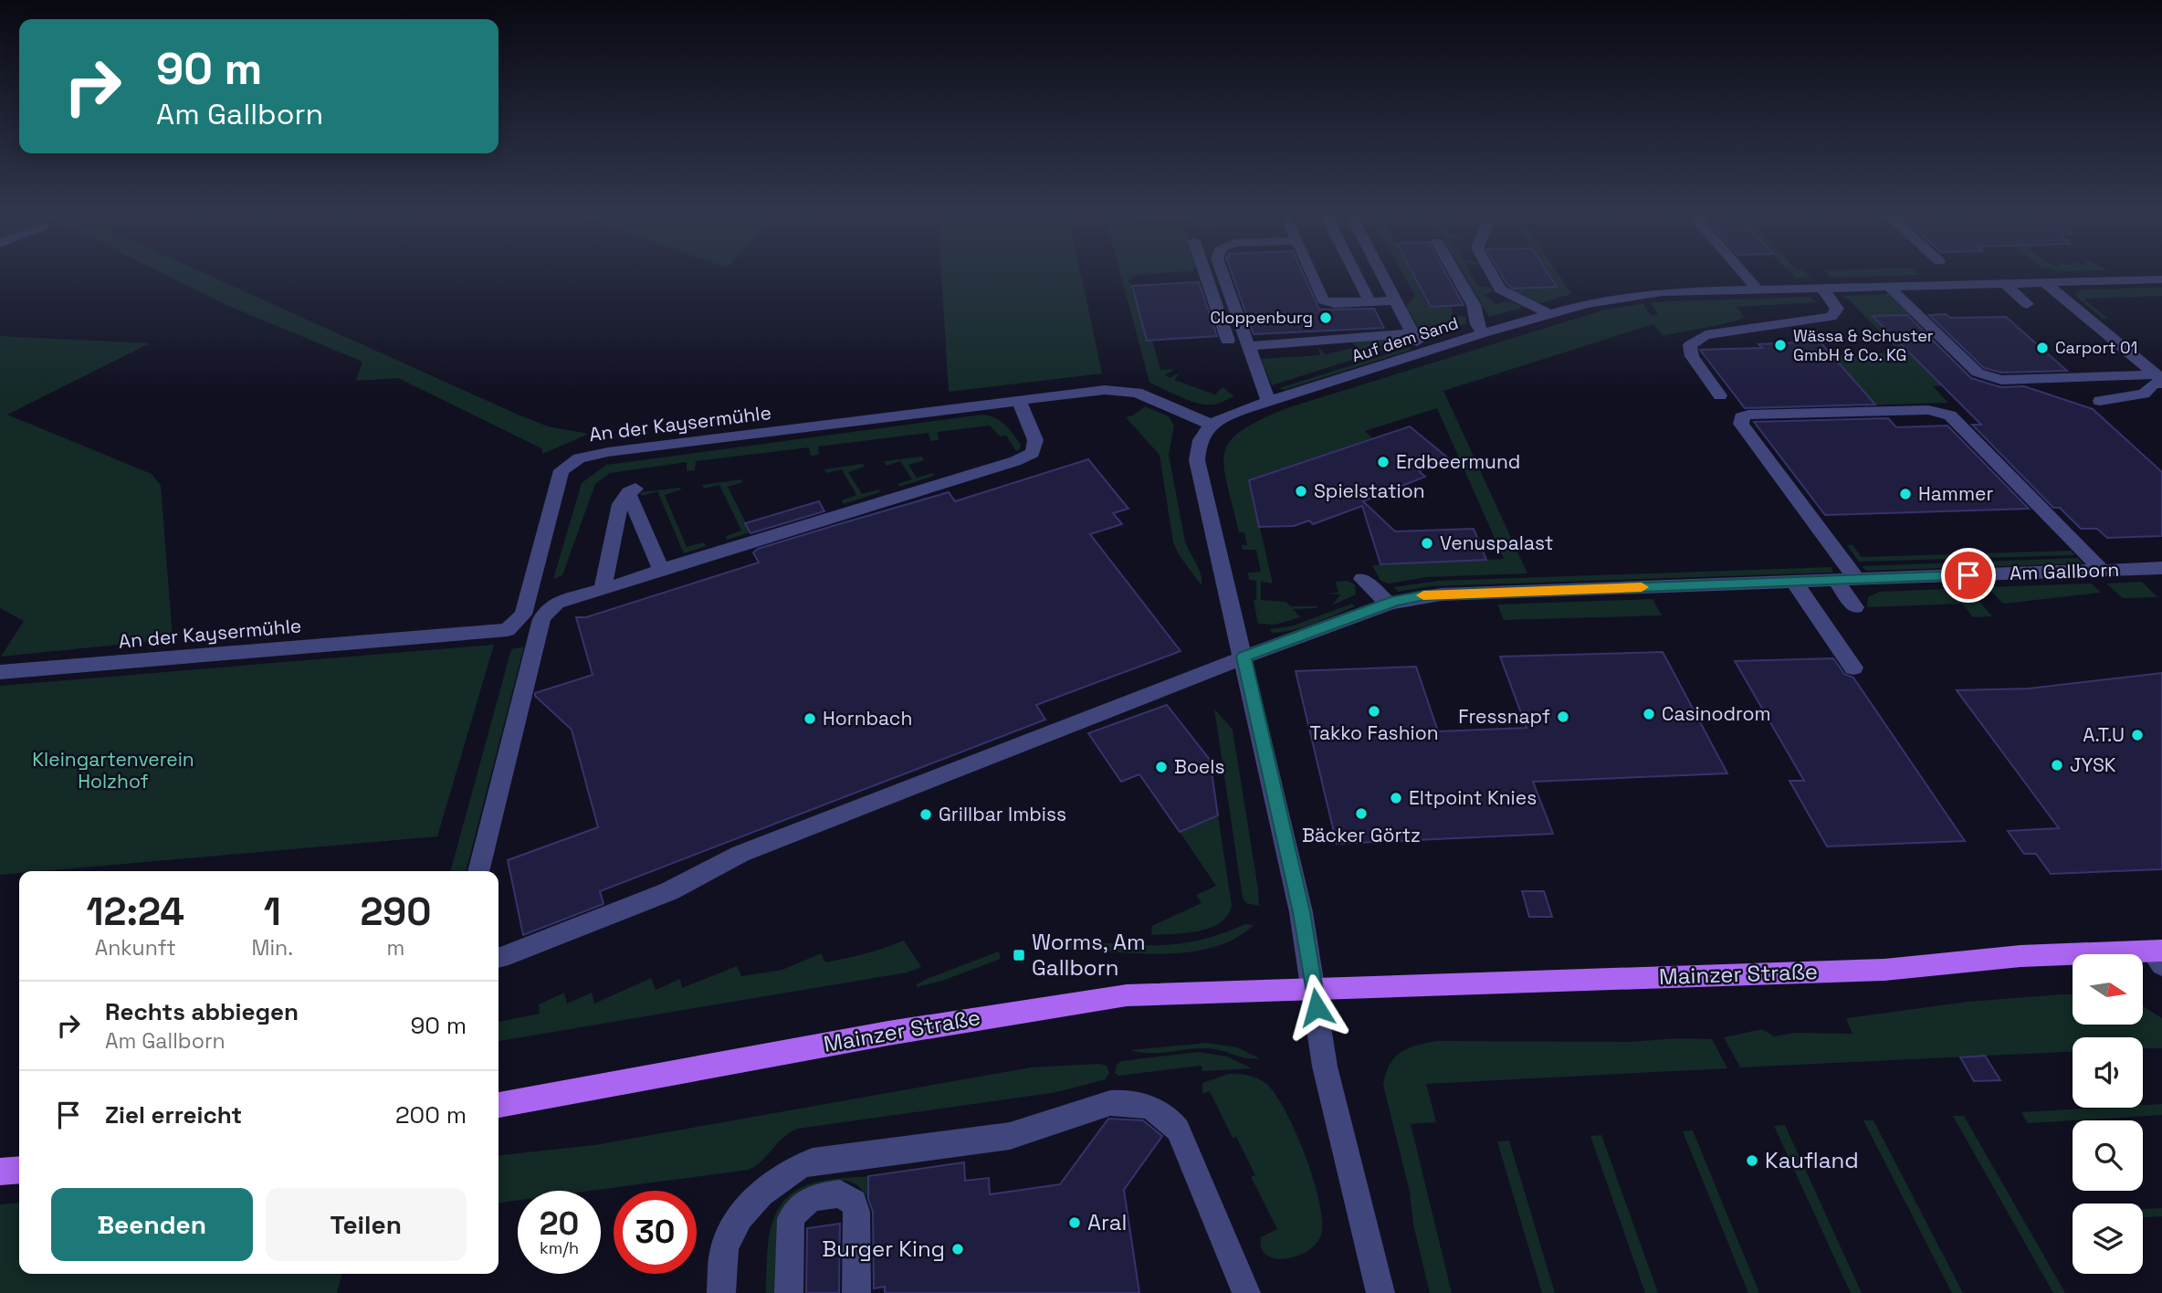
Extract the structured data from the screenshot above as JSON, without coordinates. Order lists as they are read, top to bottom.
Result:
{
  "streets": {
    "main road": ["Mainzer Straße"],
    "street": ["Auf dem Sand", "An der Kaysermühle", "Am Gallborn"]
  },
  "crossings": [
    ["Auf dem Sand", "An der Kaysermühle"]
  ],
  "parks": ["Kleingartenverein Holzhof"],
  "places": {
    "other": [
      "Cloppenburg",
      "Wässa & Schuster GmbH & Co. KG",
      "Carport 01",
      "Erdbeermund",
      "Spielstation",
      "Hammer",
      "Venuspalast",
      "Takko Fashion",
      "Casinodrom",
      "Fressnapf",
      "Hornbach",
      "A.T.U",
      "JYSK",
      "Boels",
      "Eltpoint Knies",
      "Bäcker Görtz",
      "Grillbar Imbiss",
      "Kaufland",
      "Aral",
      "Burger King"
    ],
    "transit": ["Worms, Am Gallborn"]
  },
  "north": "right",
  "page": {
    "turn": ["90 m", "Am Gallborn"],
    "eta": [
      "12:24",
      "Ankunft",
      "1",
      "Min.",
      "290",
      "m"
    ],
    "list": [
      {
        "name": "Rechts abbiegen",
        "note": "Am Gallborn",
        "value": "90 m"
      },
      {
        "name": "Ziel erreicht",
        "value": "200 m"
      }
    ],
    "buttons": ["Beenden", "Teilen"],
    "speed": "20 km/h",
    "limit": "30"
  }
}
